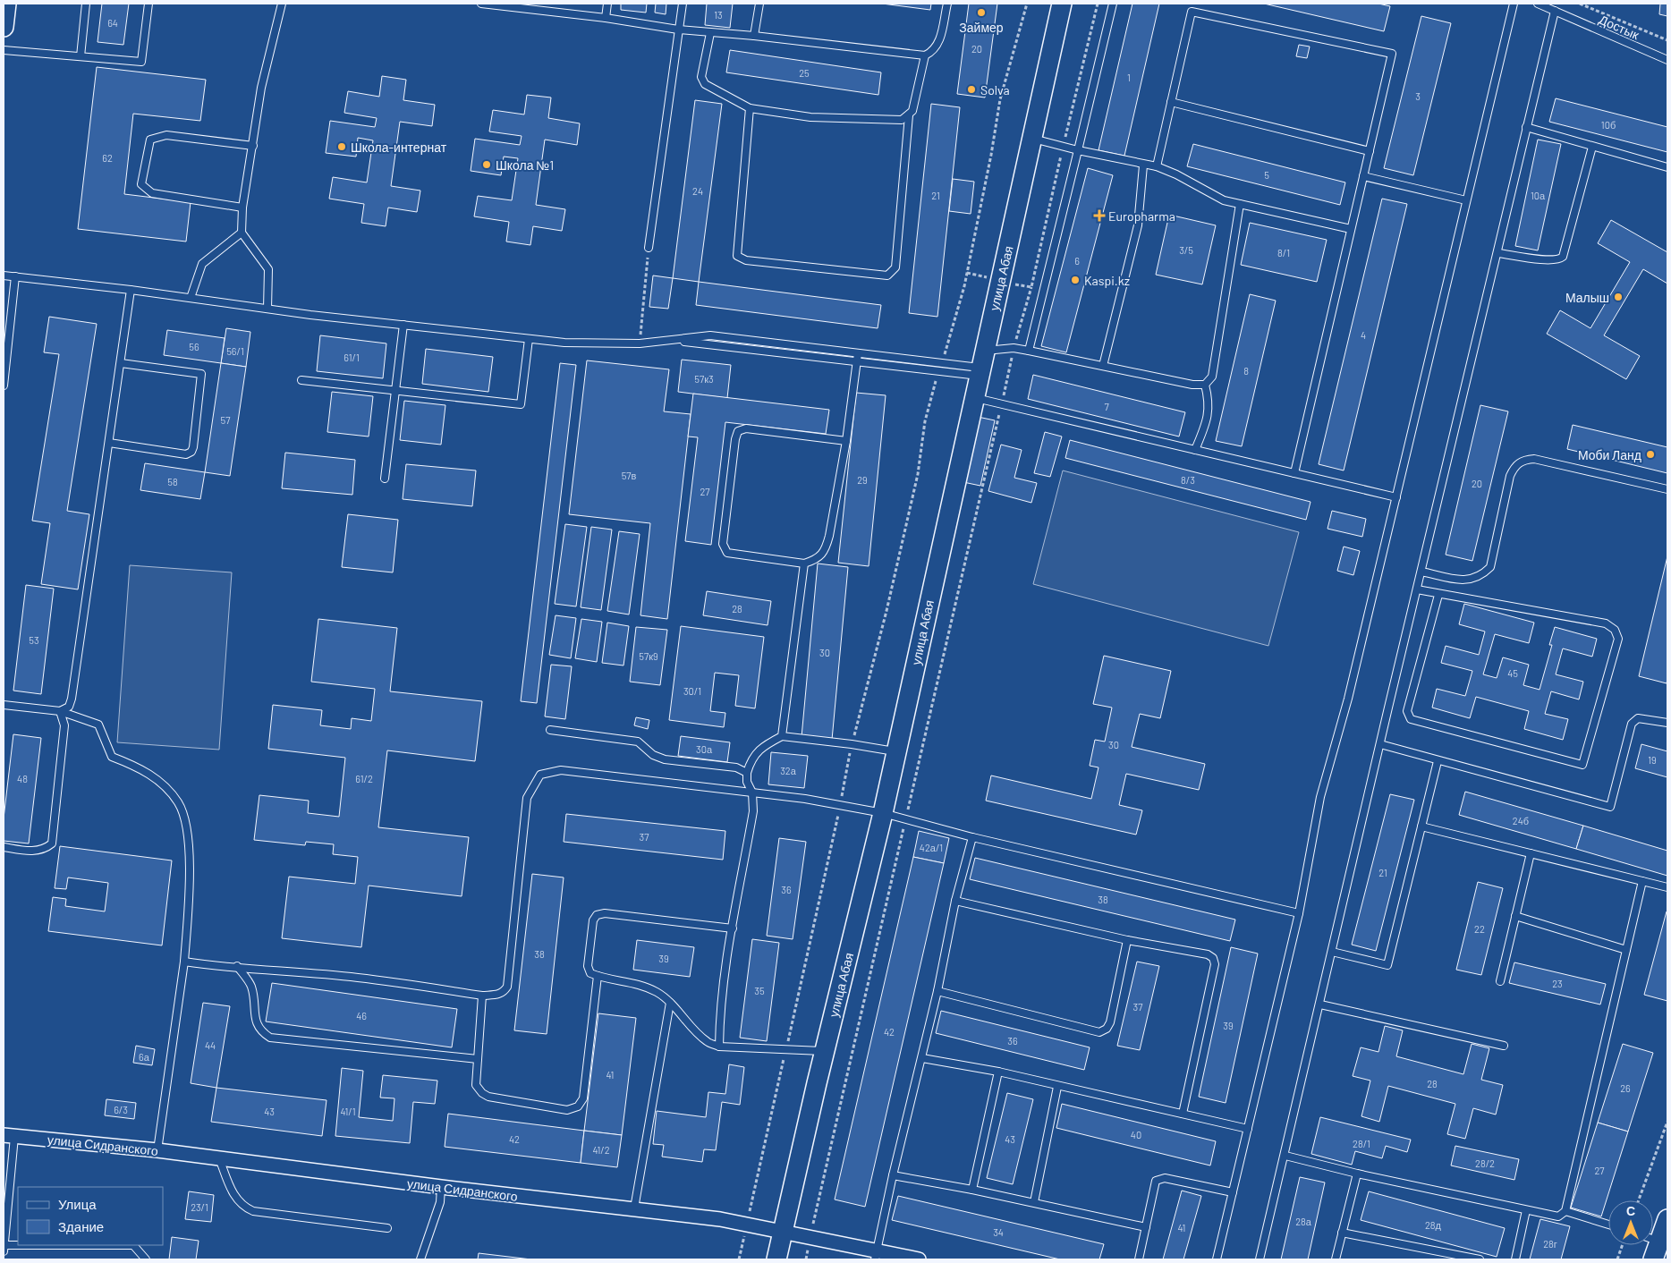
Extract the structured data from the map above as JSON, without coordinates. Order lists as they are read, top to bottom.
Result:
{
  "streets": {
    "street": ["улица Абая", "улица Сидранского"],
    "lane": ["Достык"]
  },
  "crossings": [
    ["улица Абая", "улица Сидранского"]
  ],
  "places": {
    "other": [
      "Займер",
      "Solva",
      "Школа-интернат",
      "Школа №1",
      "Kaspi.kz",
      "Малыш",
      "Моби Ланд"
    ],
    "health": ["Europharma"]
  },
  "house_numbers": [
    "13",
    "64",
    "20",
    "25",
    "1",
    "3",
    "10б",
    "62",
    "5",
    "24",
    "21",
    "10а",
    "3/5",
    "8/1",
    "6",
    "4",
    "56",
    "56/1",
    "61/1",
    "8",
    "57к3",
    "7",
    "57",
    "57в",
    "29",
    "8/3",
    "58",
    "20",
    "27",
    "28",
    "53",
    "30",
    "57к9",
    "45",
    "30/1",
    "30",
    "30а",
    "19",
    "32а",
    "48",
    "61/2",
    "24б",
    "37",
    "42а/1",
    "21",
    "36",
    "38",
    "22",
    "38",
    "39",
    "23",
    "35",
    "37",
    "46",
    "39",
    "42",
    "36",
    "44",
    "6а",
    "41",
    "28",
    "26",
    "6/3",
    "43",
    "41/1",
    "40",
    "42",
    "43",
    "28/1",
    "41/2",
    "28/2",
    "27",
    "23/1",
    "28а",
    "28д",
    "41",
    "34",
    "28г"
  ],
  "legend": ["Улица", "Здание"],
  "north": "top"
}
